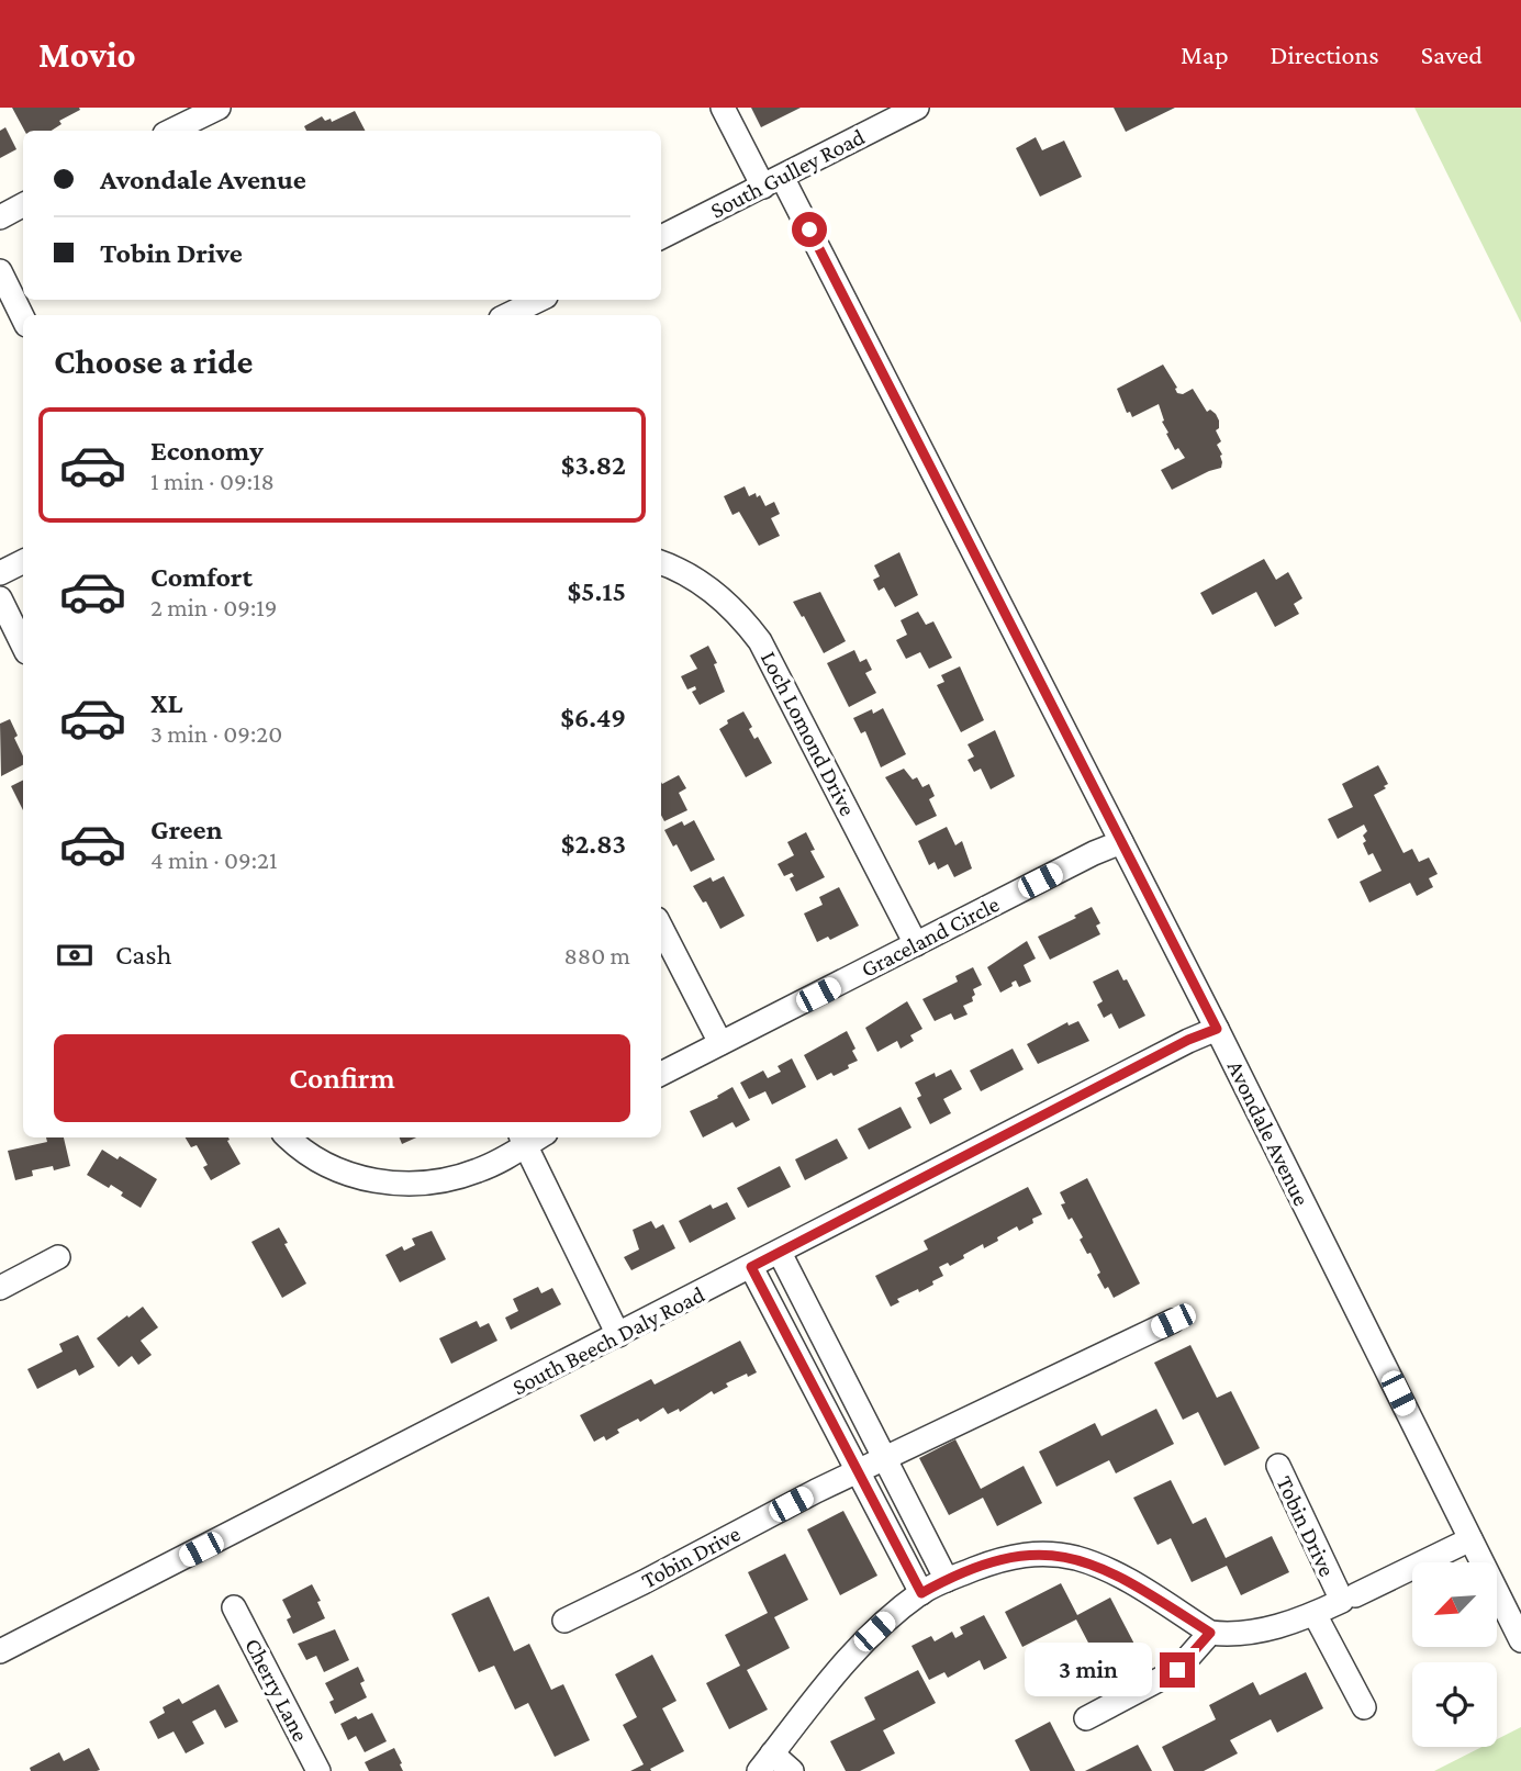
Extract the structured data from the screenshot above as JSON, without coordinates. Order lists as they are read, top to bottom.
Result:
{
  "streets": {
    "street": [
      "South Gulley Road",
      "Loch Lomond Drive",
      "Graceland Circle",
      "Avondale Avenue",
      "South Beech Daly Road",
      "Tobin Drive",
      "Cherry Lane"
    ]
  },
  "crossings": [
    ["South Gulley Road", "Avondale Avenue"],
    ["Loch Lomond Drive", "Graceland Circle"],
    ["Graceland Circle", "Avondale Avenue"],
    ["Avondale Avenue", "South Beech Daly Road"],
    ["Avondale Avenue", "Tobin Drive"]
  ],
  "north": "bottom left",
  "page": {
    "header": "Movio",
    "nav": ["Map", "Directions", "Saved"],
    "banner": ["Avondale Avenue", "Tobin Drive"],
    "heading": "Choose a ride",
    "list": [
      {
        "name": "Economy",
        "note": "1 min · 09:18",
        "value": "$3.82"
      },
      {
        "name": "Comfort",
        "note": "2 min · 09:19",
        "value": "$5.15"
      },
      {
        "name": "XL",
        "note": "3 min · 09:20",
        "value": "$6.49"
      },
      {
        "name": "Green",
        "note": "4 min · 09:21",
        "value": "$2.83"
      }
    ],
    "pay": ["Cash", "880 m"],
    "buttons": "Confirm",
    "bubble": "3 min"
  }
}
